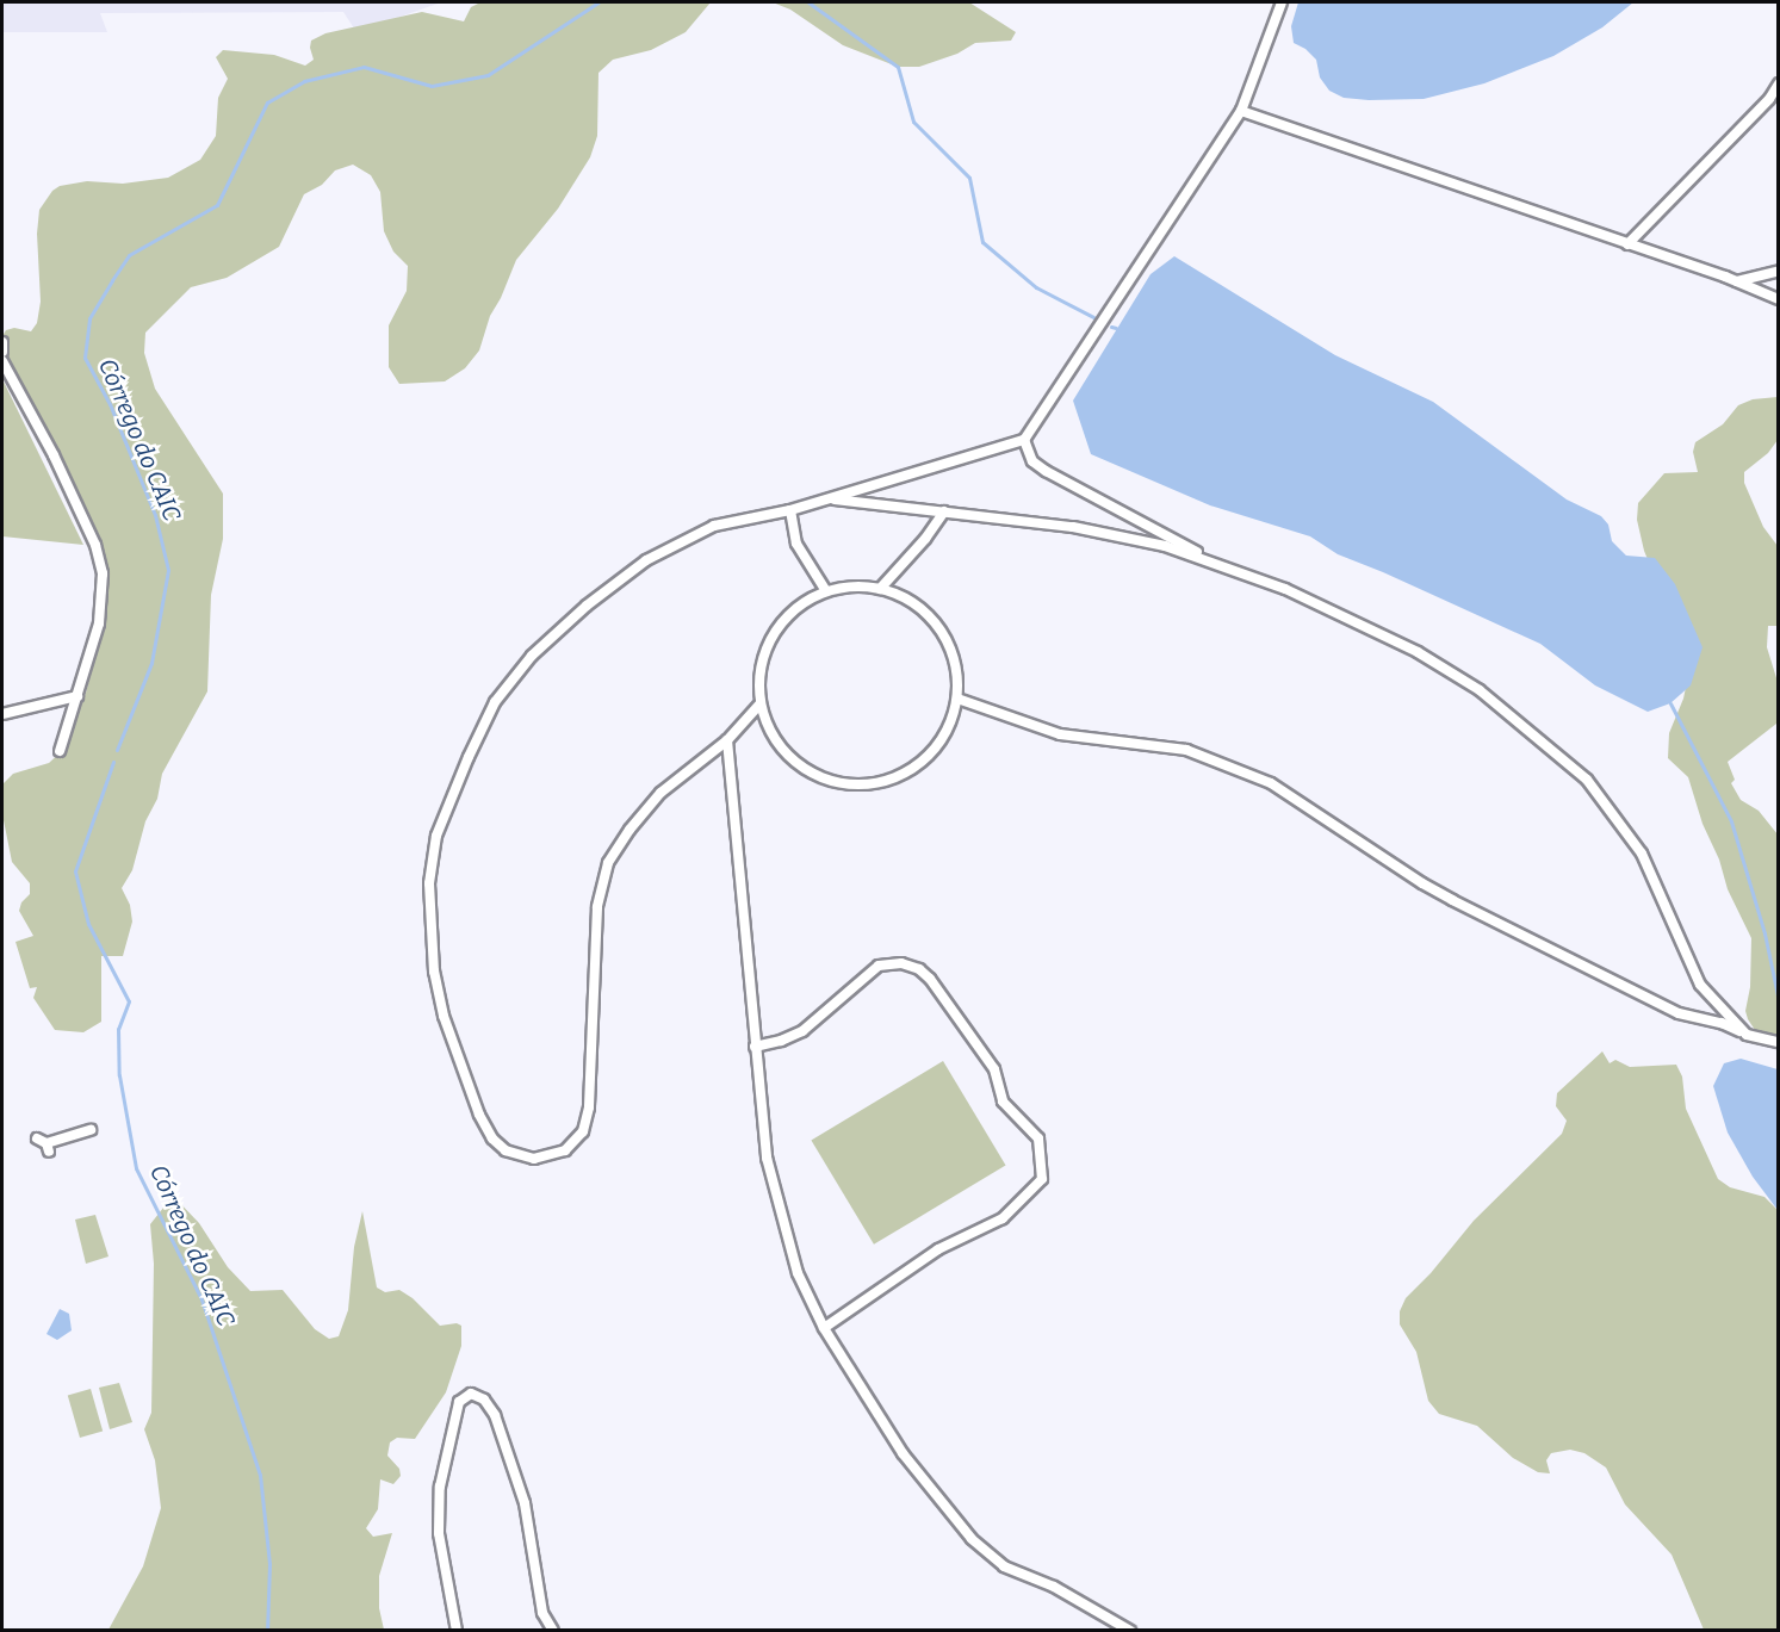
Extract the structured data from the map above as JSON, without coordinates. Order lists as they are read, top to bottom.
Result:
{
  "water": ["Córrego do CAIC"]
}
